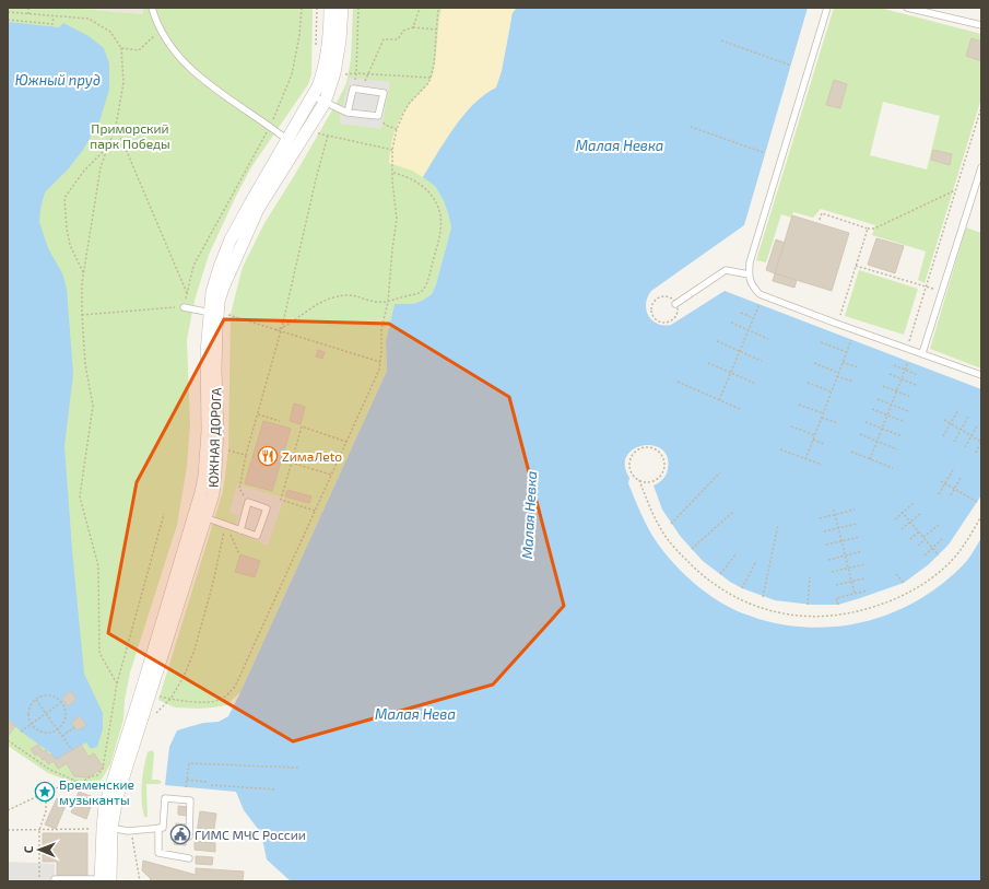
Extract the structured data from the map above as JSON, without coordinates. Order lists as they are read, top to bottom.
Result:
{
  "streets": {
    "street": ["ЮЖНАЯ ДОРОГА"]
  },
  "water": ["Южный пруд", "Малая Невка", "Малая Нева"],
  "parks": ["Приморский парк Победы"],
  "places": {
    "restaurant": ["ZимаЛеtо"],
    "place": ["Бременские музыканты"],
    "public building": ["ГИМС МЧС России"]
  },
  "north": "left"
}
